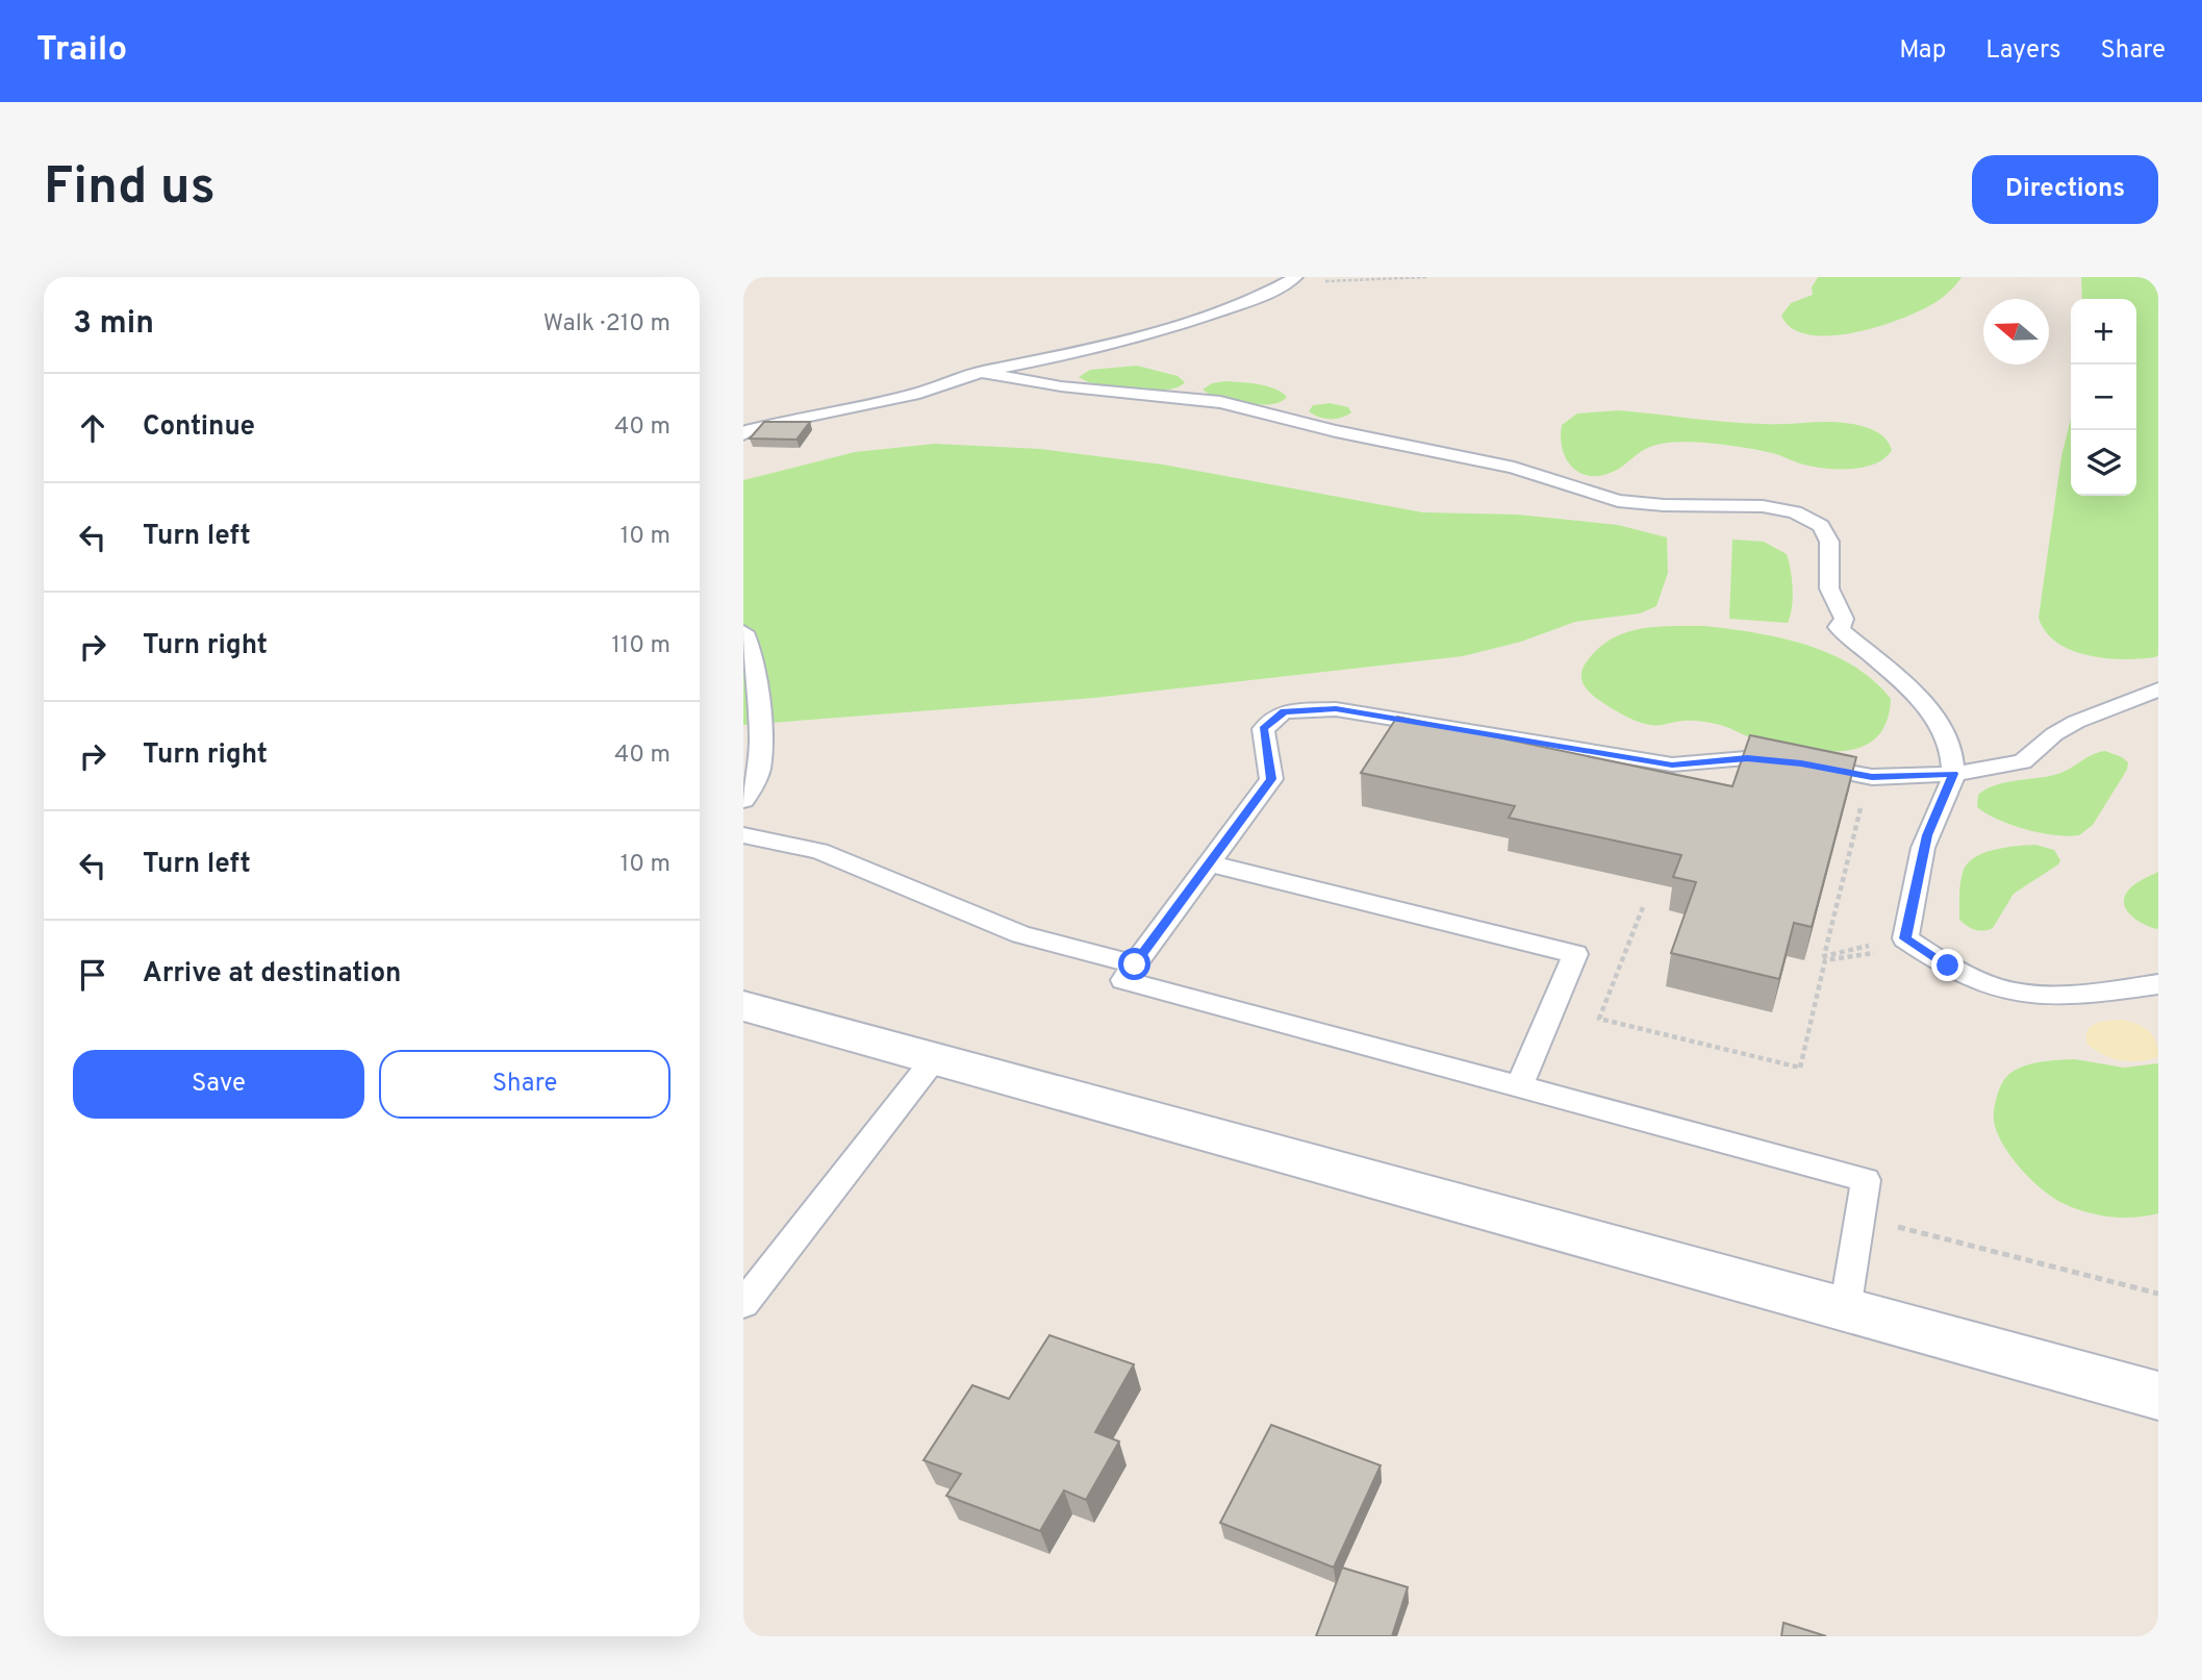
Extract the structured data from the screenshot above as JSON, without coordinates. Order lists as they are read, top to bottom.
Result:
{
  "north": "left",
  "page": {
    "header": "Trailo",
    "nav": ["Map", "Layers", "Share"],
    "buttons": [
      "Directions",
      ["Save", "Share"]
    ],
    "title": "Find us",
    "heading": ["3 min", "Walk · 210 m"],
    "map_buttons": ["+", "−"],
    "list": [
      ["Continue", "40 m"],
      ["Turn left", "10 m"],
      ["Turn right", "110 m"],
      ["Turn right", "40 m"],
      ["Turn left", "10 m"],
      "Arrive at destination"
    ]
  }
}
